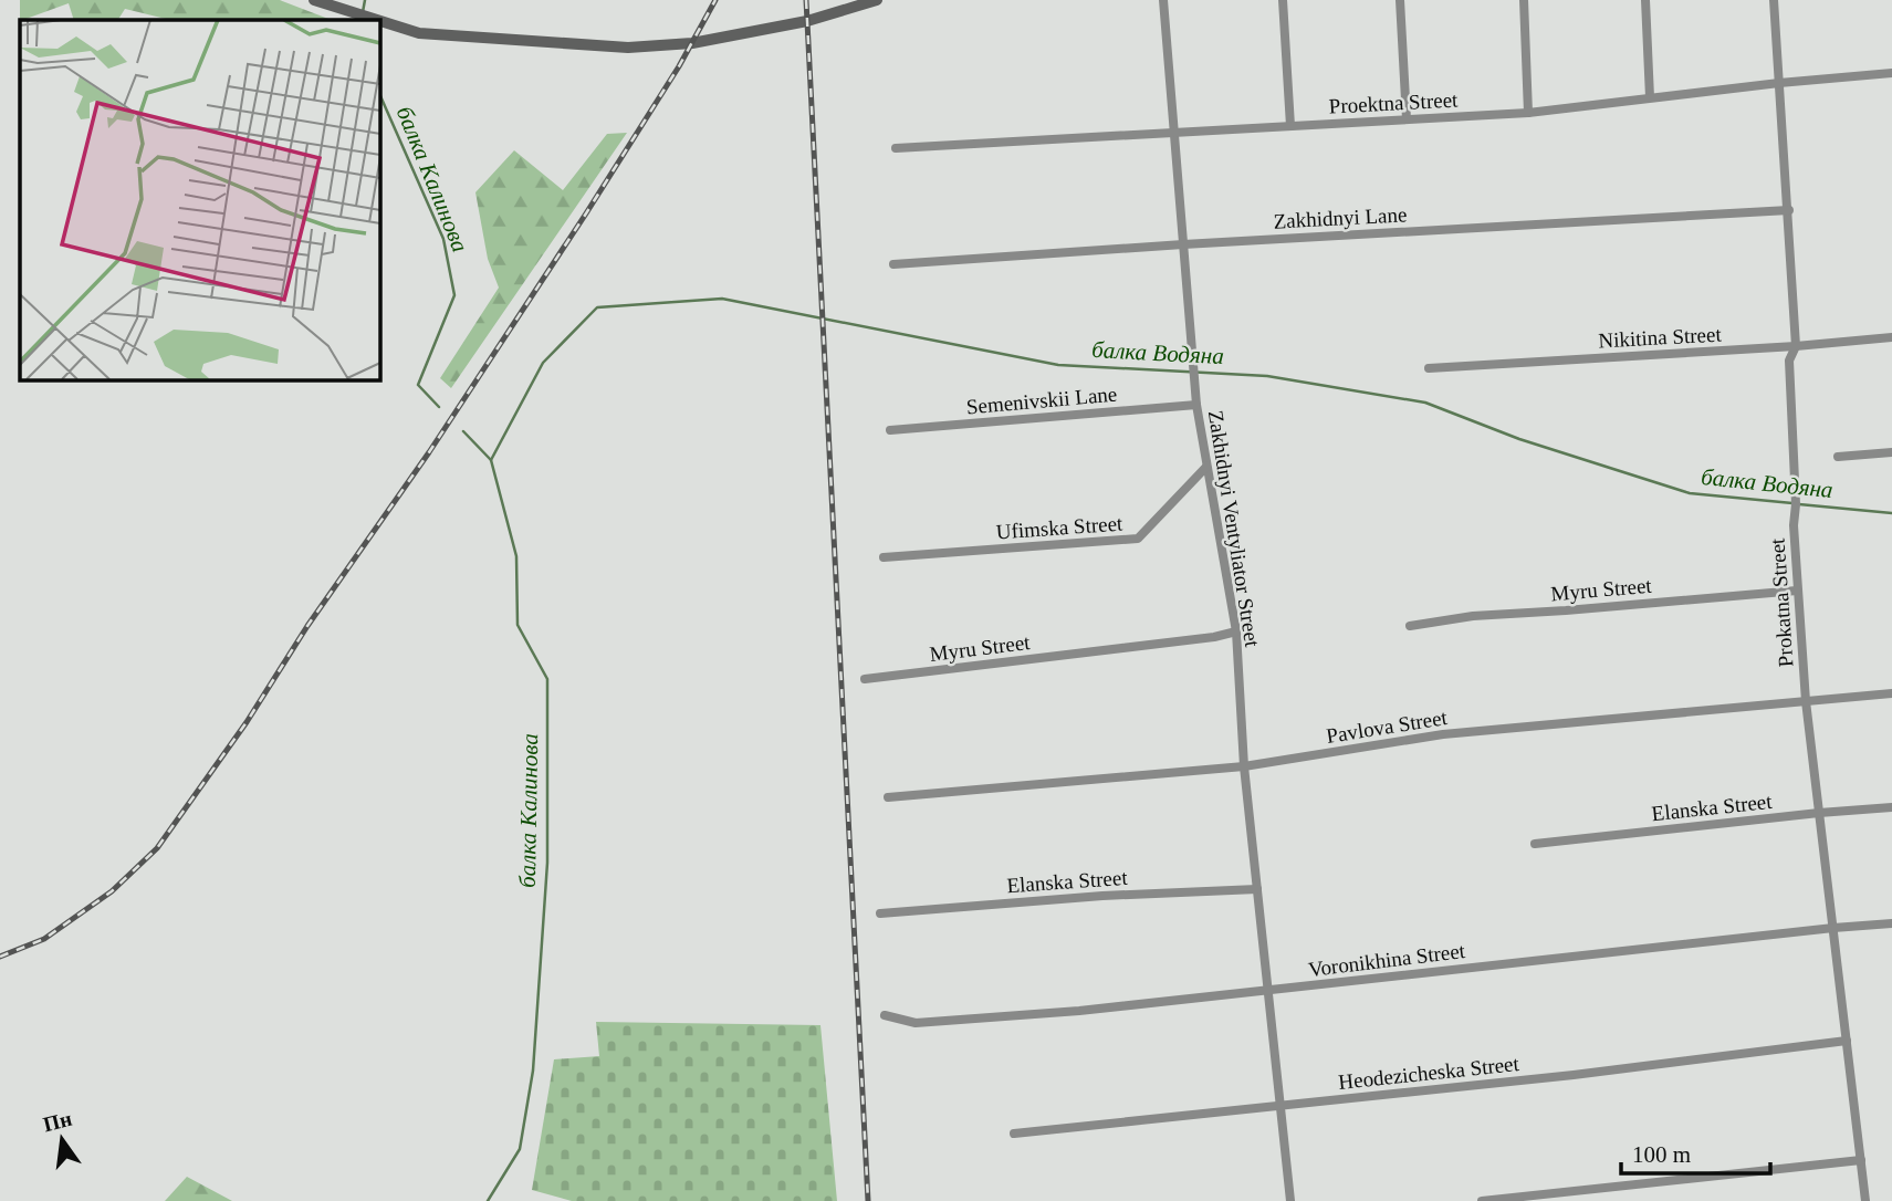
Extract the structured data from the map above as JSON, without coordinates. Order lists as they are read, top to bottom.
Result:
{
  "streets": {
    "street": [
      "Proektna Street",
      "Zakhidnyi Lane",
      "Nikitina Street",
      "Semenivskii Lane",
      "Ufimska Street",
      "Zakhidnyi Ventyliator Street",
      "Myru Street",
      "Prokatna Street",
      "Pavlova Street",
      "Elanska Street",
      "Voronikhina Street",
      "Heodezicheska Street"
    ]
  },
  "crossings": [
    ["Proektna Street", "Zakhidnyi Ventyliator Street"],
    ["Proektna Street", "Prokatna Street"],
    ["Zakhidnyi Lane", "Zakhidnyi Ventyliator Street"],
    ["Zakhidnyi Lane", "Prokatna Street"],
    ["Nikitina Street", "Prokatna Street"],
    ["Semenivskii Lane", "Zakhidnyi Ventyliator Street"],
    ["Ufimska Street", "Zakhidnyi Ventyliator Street"],
    ["Zakhidnyi Ventyliator Street", "Myru Street"],
    ["Zakhidnyi Ventyliator Street", "Pavlova Street"],
    ["Zakhidnyi Ventyliator Street", "Elanska Street"],
    ["Zakhidnyi Ventyliator Street", "Voronikhina Street"],
    ["Zakhidnyi Ventyliator Street", "Heodezicheska Street"],
    ["Myru Street", "Prokatna Street"],
    ["Prokatna Street", "Pavlova Street"],
    ["Prokatna Street", "Elanska Street"],
    ["Prokatna Street", "Voronikhina Street"],
    ["Prokatna Street", "Heodezicheska Street"]
  ],
  "water": ["балка Калинова", "балка Водяна"],
  "scale_bar": "100 m",
  "north": "top"
}
